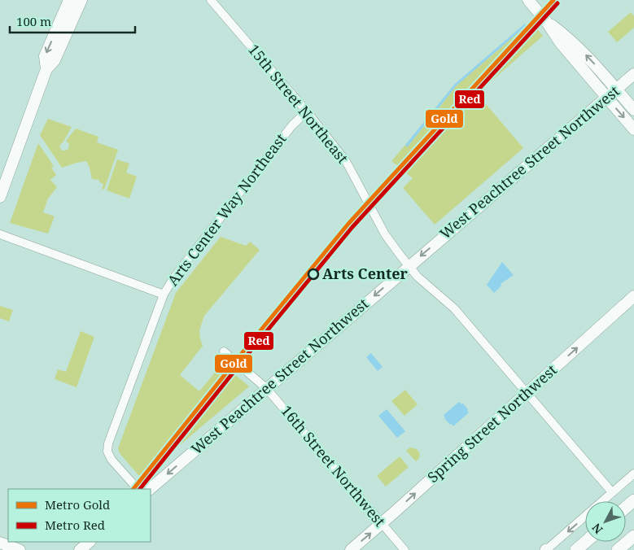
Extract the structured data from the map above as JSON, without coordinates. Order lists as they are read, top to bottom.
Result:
{
  "streets": {
    "main road": ["West Peachtree Street Northwest", "Spring Street Northwest"],
    "street": ["15th Street Northeast", "Arts Center Way Northeast", "16th Street Northwest"]
  },
  "crossings": [
    ["15th Street Northeast", "West Peachtree Street Northwest"],
    ["15th Street Northeast", "Arts Center Way Northeast"],
    ["15th Street Northeast", "Spring Street Northwest"],
    ["West Peachtree Street Northwest", "16th Street Northwest"],
    ["Spring Street Northwest", "16th Street Northwest"]
  ],
  "one_way": ["West Peachtree Street Northwest", "Spring Street Northwest"],
  "places": ["Arts Center"],
  "lines": ["metro line Gold", "metro line Red"],
  "legend": ["Metro Gold", "Metro Red"],
  "scale_bar": "100 m",
  "north": "bottom left"
}
